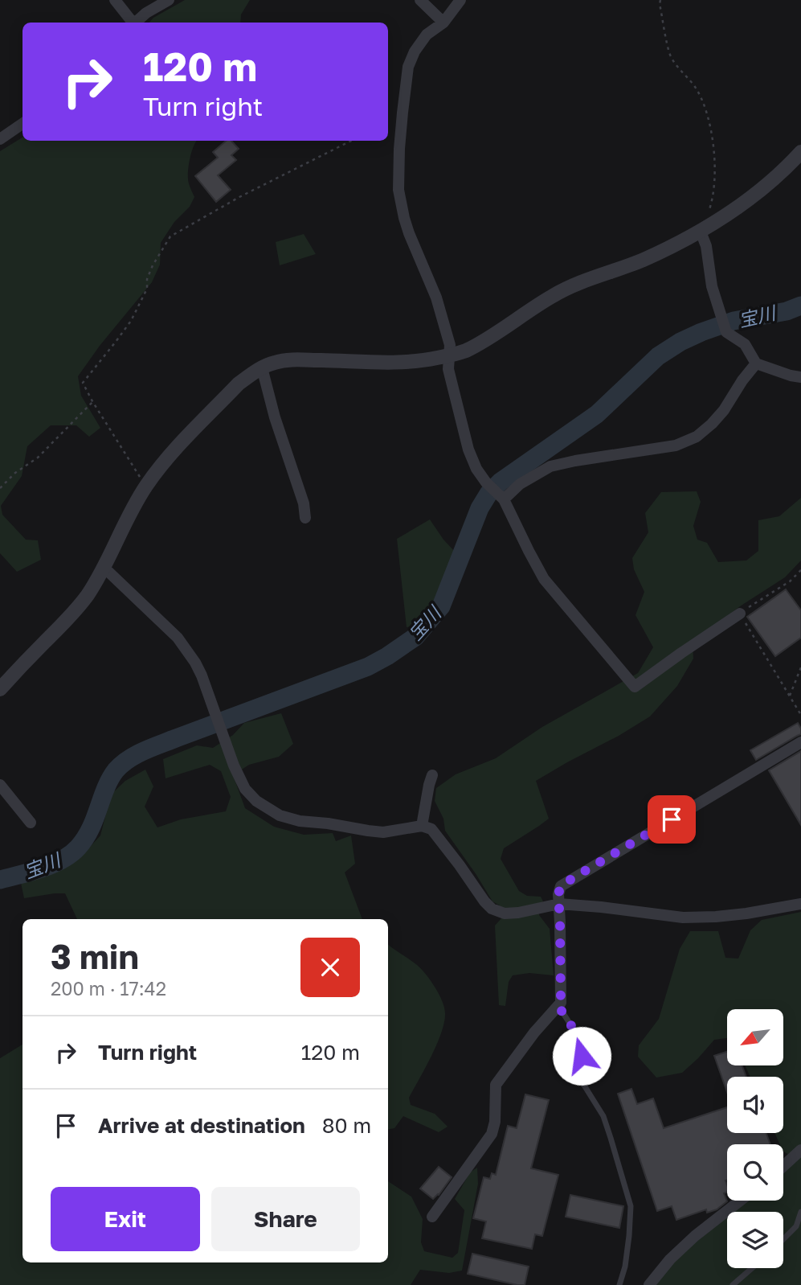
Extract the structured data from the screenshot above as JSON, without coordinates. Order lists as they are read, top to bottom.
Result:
{
  "water": ["宝川"],
  "north": "bottom left",
  "page": {
    "turn": ["120 m", "Turn right"],
    "heading": ["3 min", "200 m · 17:42"],
    "list": [
      {
        "name": "Turn right",
        "value": "120 m"
      },
      {
        "name": "Arrive at destination",
        "value": "80 m"
      }
    ],
    "buttons": ["Exit", "Share"]
  }
}
